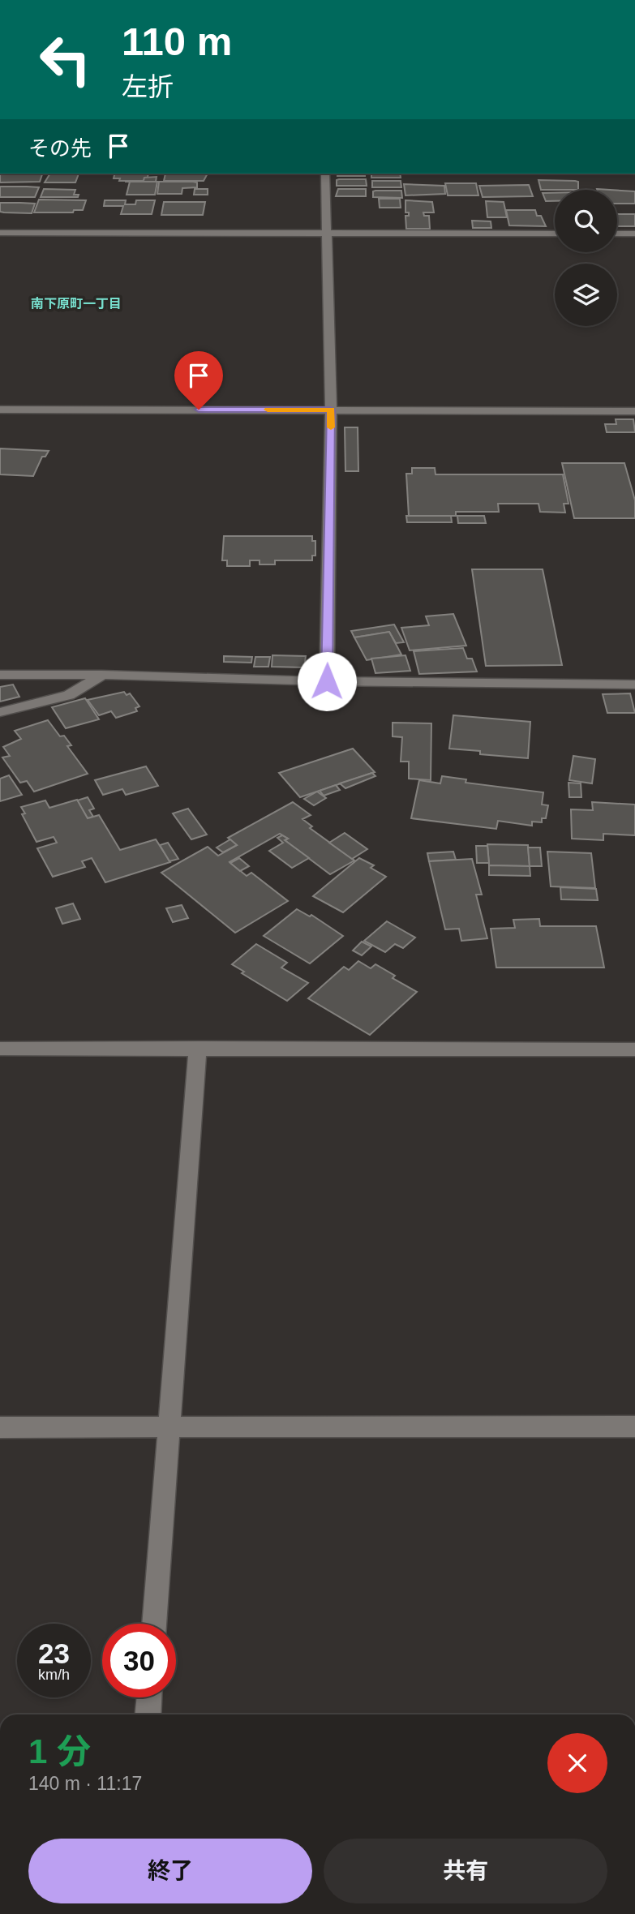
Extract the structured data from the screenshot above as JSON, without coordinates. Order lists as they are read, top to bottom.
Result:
{
  "districts": ["南下原町一丁目"],
  "page": {
    "turn": ["110 m", "左折"],
    "then": "その先",
    "speed": "23 km/h",
    "limit": "30",
    "heading": ["1 分", "140 m · 11:17"],
    "buttons": ["終了", "共有"]
  }
}
